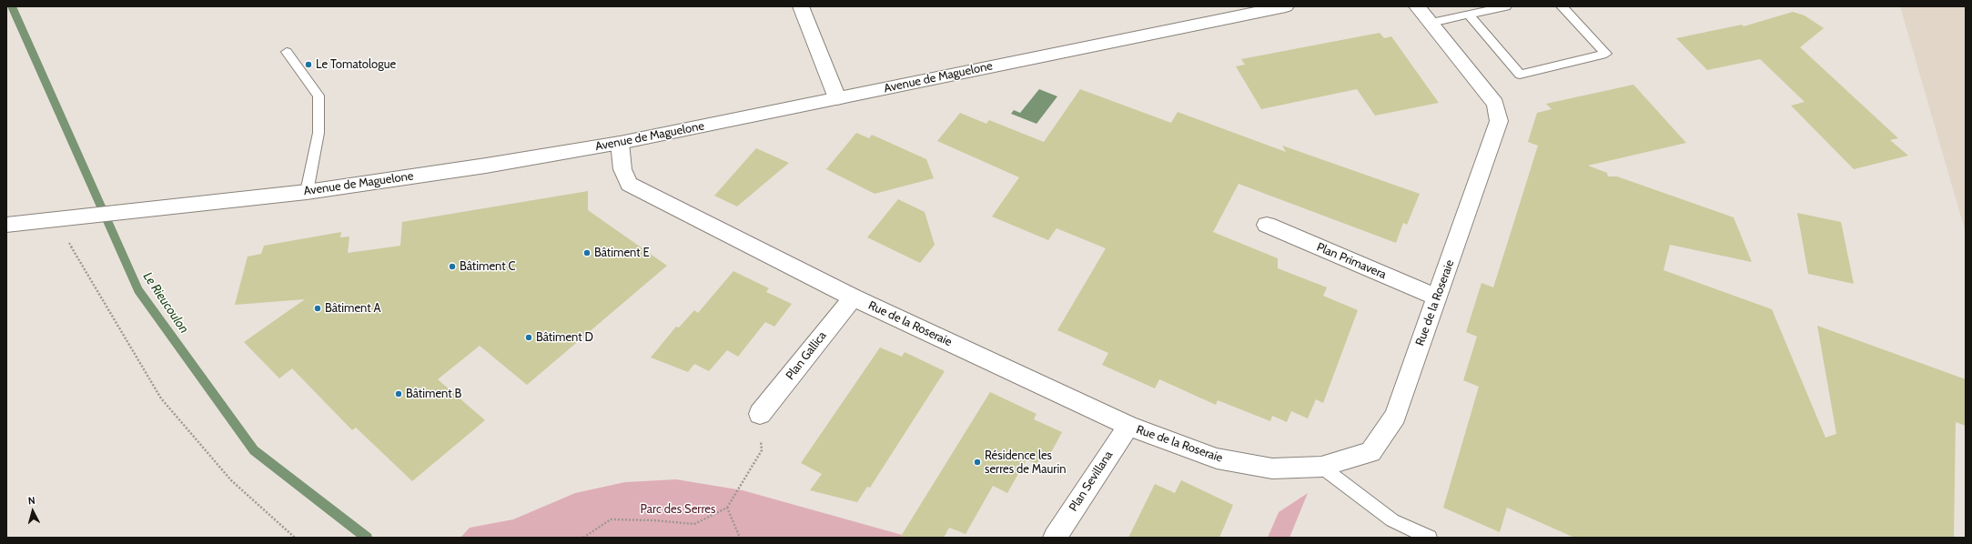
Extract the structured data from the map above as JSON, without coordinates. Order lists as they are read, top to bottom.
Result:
{
  "streets": {
    "street": [
      "Avenue de Maguelone",
      "Plan Primavera",
      "Rue de la Roseraie",
      "Plan Gallica",
      "Plan Sevillana"
    ]
  },
  "crossings": [
    ["Avenue de Maguelone", "Rue de la Roseraie"],
    ["Plan Primavera", "Rue de la Roseraie"],
    ["Rue de la Roseraie", "Plan Gallica"],
    ["Rue de la Roseraie", "Plan Sevillana"]
  ],
  "water": ["Le Rieucoulon"],
  "parks": ["Parc des Serres"],
  "places": [
    "Le Tomatologue",
    "Bâtiment E",
    "Bâtiment C",
    "Bâtiment A",
    "Bâtiment D",
    "Bâtiment B",
    "Résidence les serres de Maurin"
  ],
  "north": "top"
}
